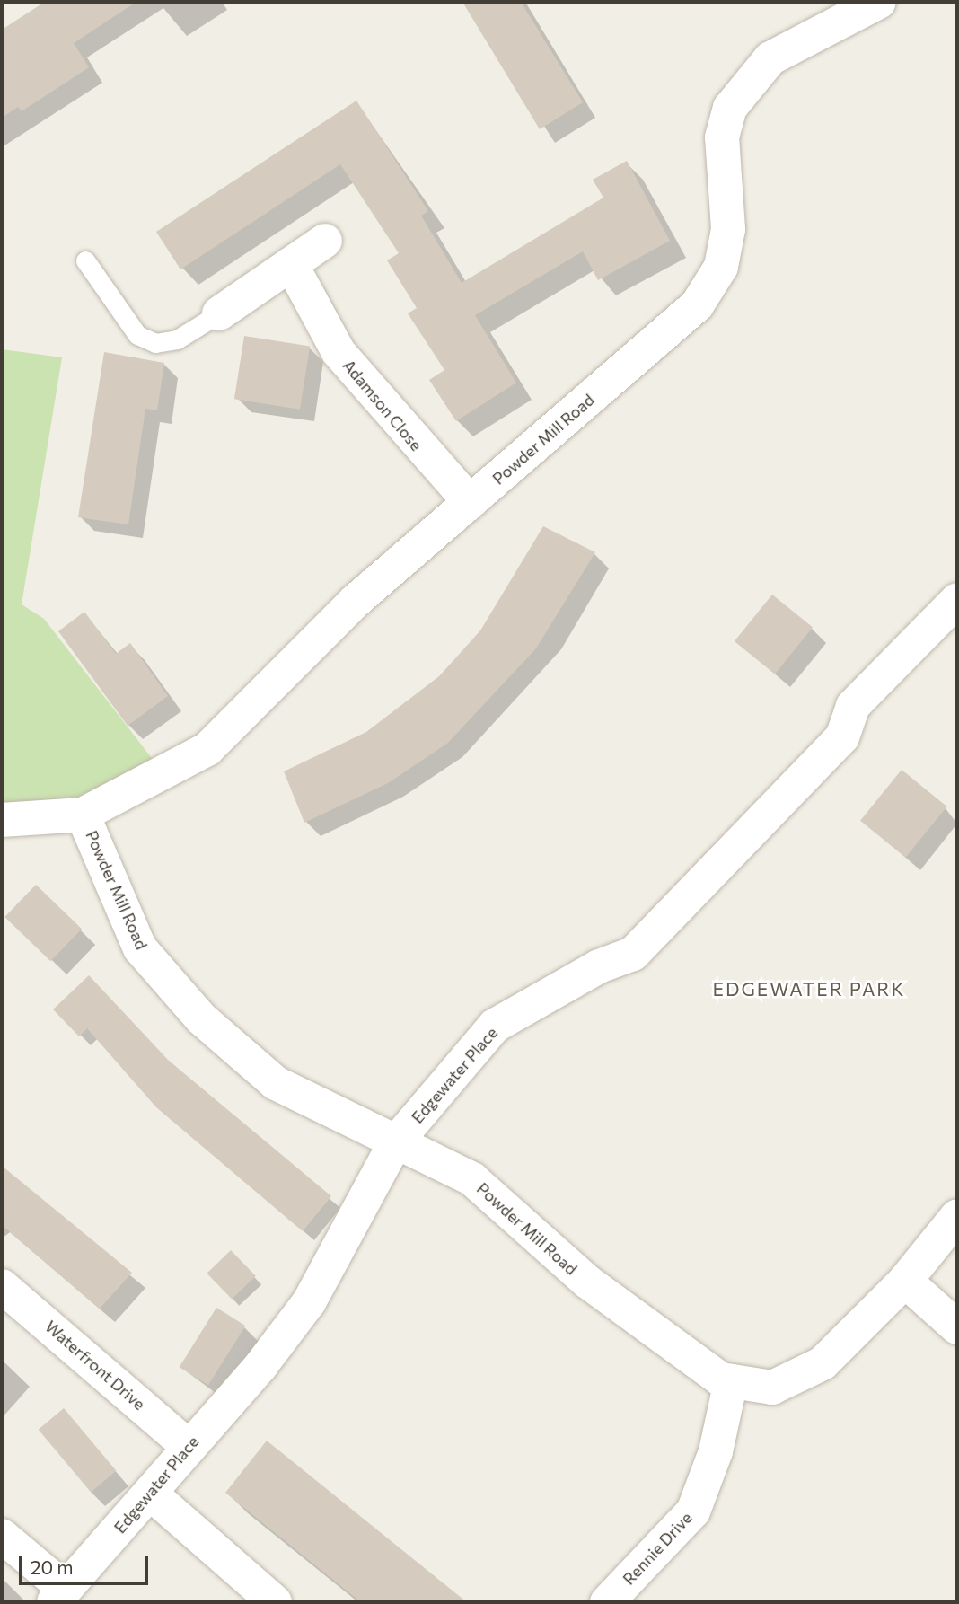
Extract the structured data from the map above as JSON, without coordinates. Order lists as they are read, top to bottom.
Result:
{
  "streets": {
    "street": [
      "Adamson Close",
      "Powder Mill Road",
      "Edgewater Place",
      "Waterfront Drive",
      "Rennie Drive"
    ]
  },
  "crossings": [
    ["Adamson Close", "Powder Mill Road"],
    ["Powder Mill Road", "Edgewater Place"],
    ["Powder Mill Road", "Rennie Drive"],
    ["Edgewater Place", "Waterfront Drive"]
  ],
  "districts": ["EDGEWATER PARK"],
  "scale_bar": "20 m"
}
